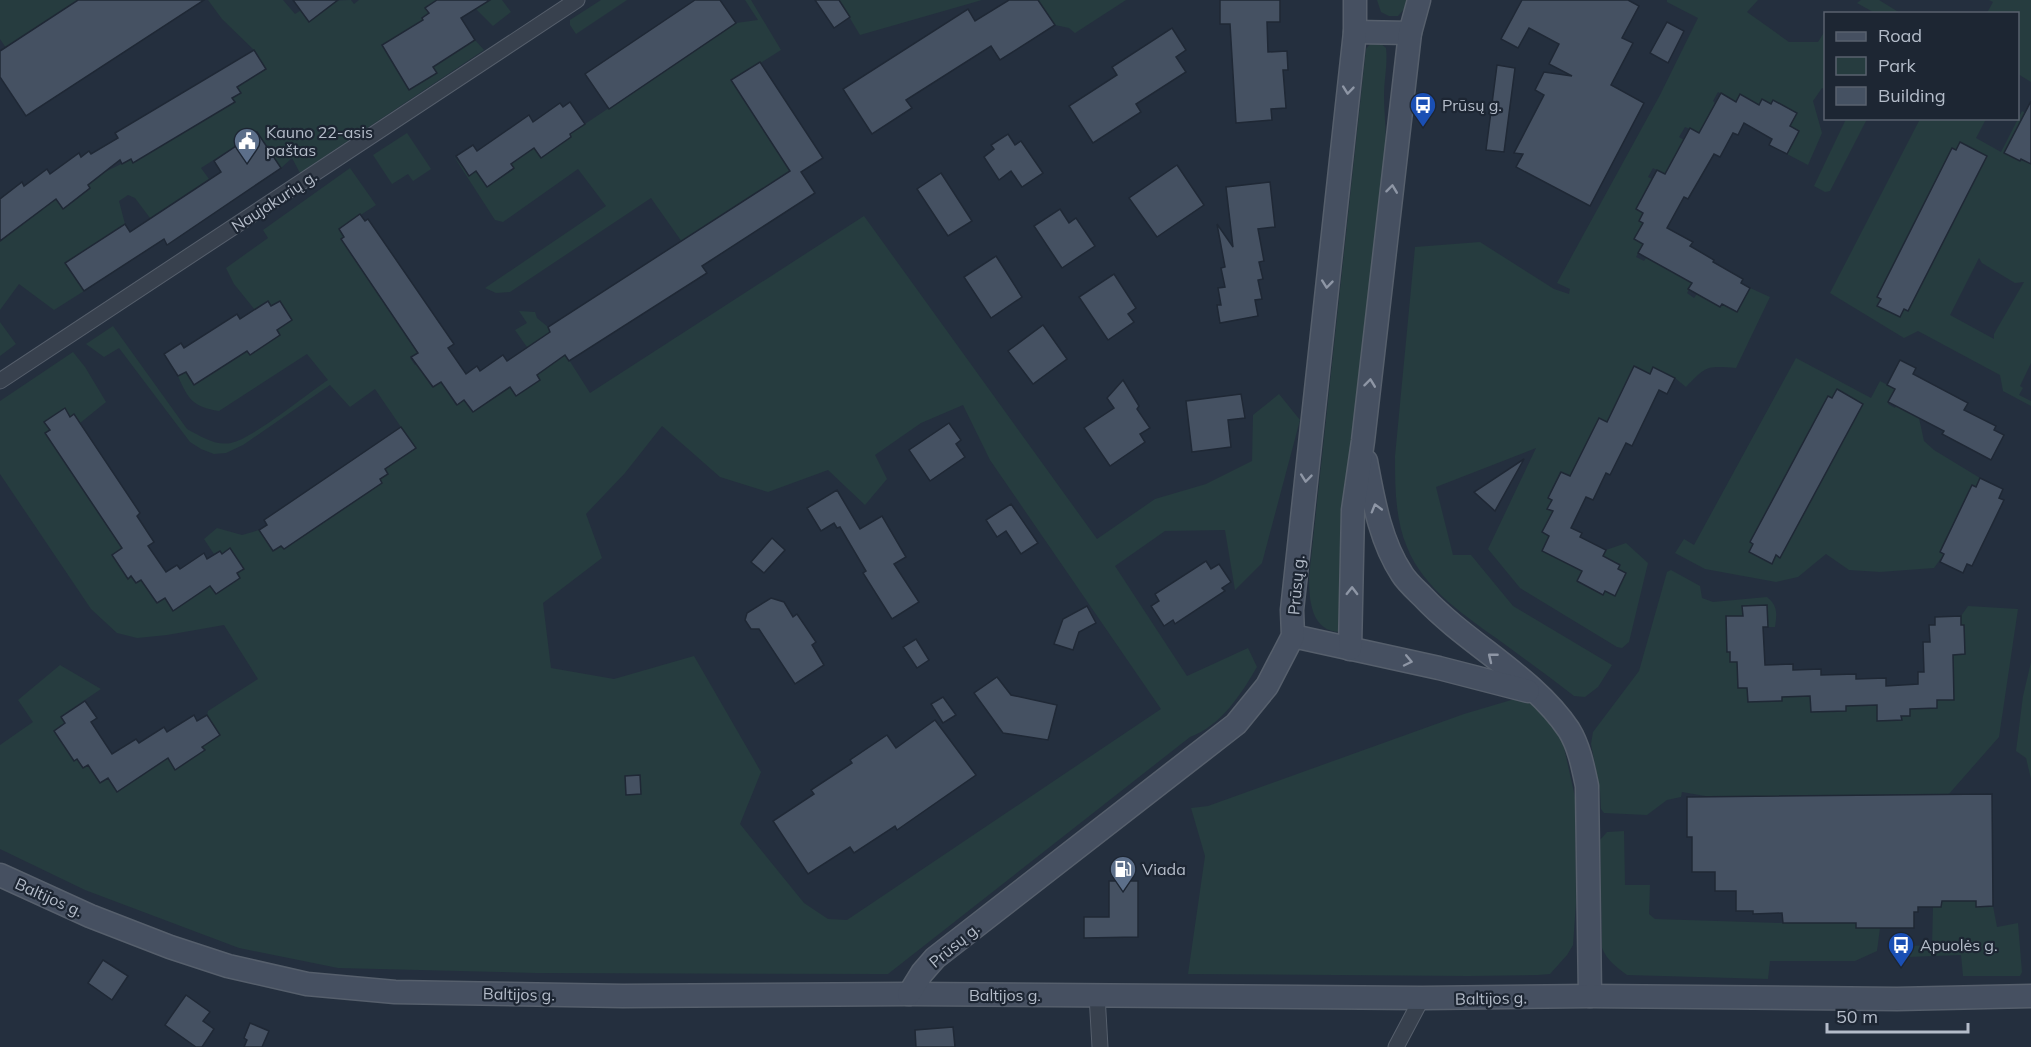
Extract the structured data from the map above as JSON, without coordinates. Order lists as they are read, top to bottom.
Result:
{
  "streets": {
    "main road": ["Prūsų g.", "Baltijos g."],
    "street": ["Naujakurių g."]
  },
  "crossings": [
    ["Prūsų g.", "Baltijos g."]
  ],
  "places": {
    "bus stop": ["Prūsų g.", "Apuolės g."],
    "public building": ["Kauno 22-asis paštas"],
    "fuel station": ["Viada"]
  },
  "legend": ["Road", "Park", "Building"],
  "scale_bar": "50 m"
}
